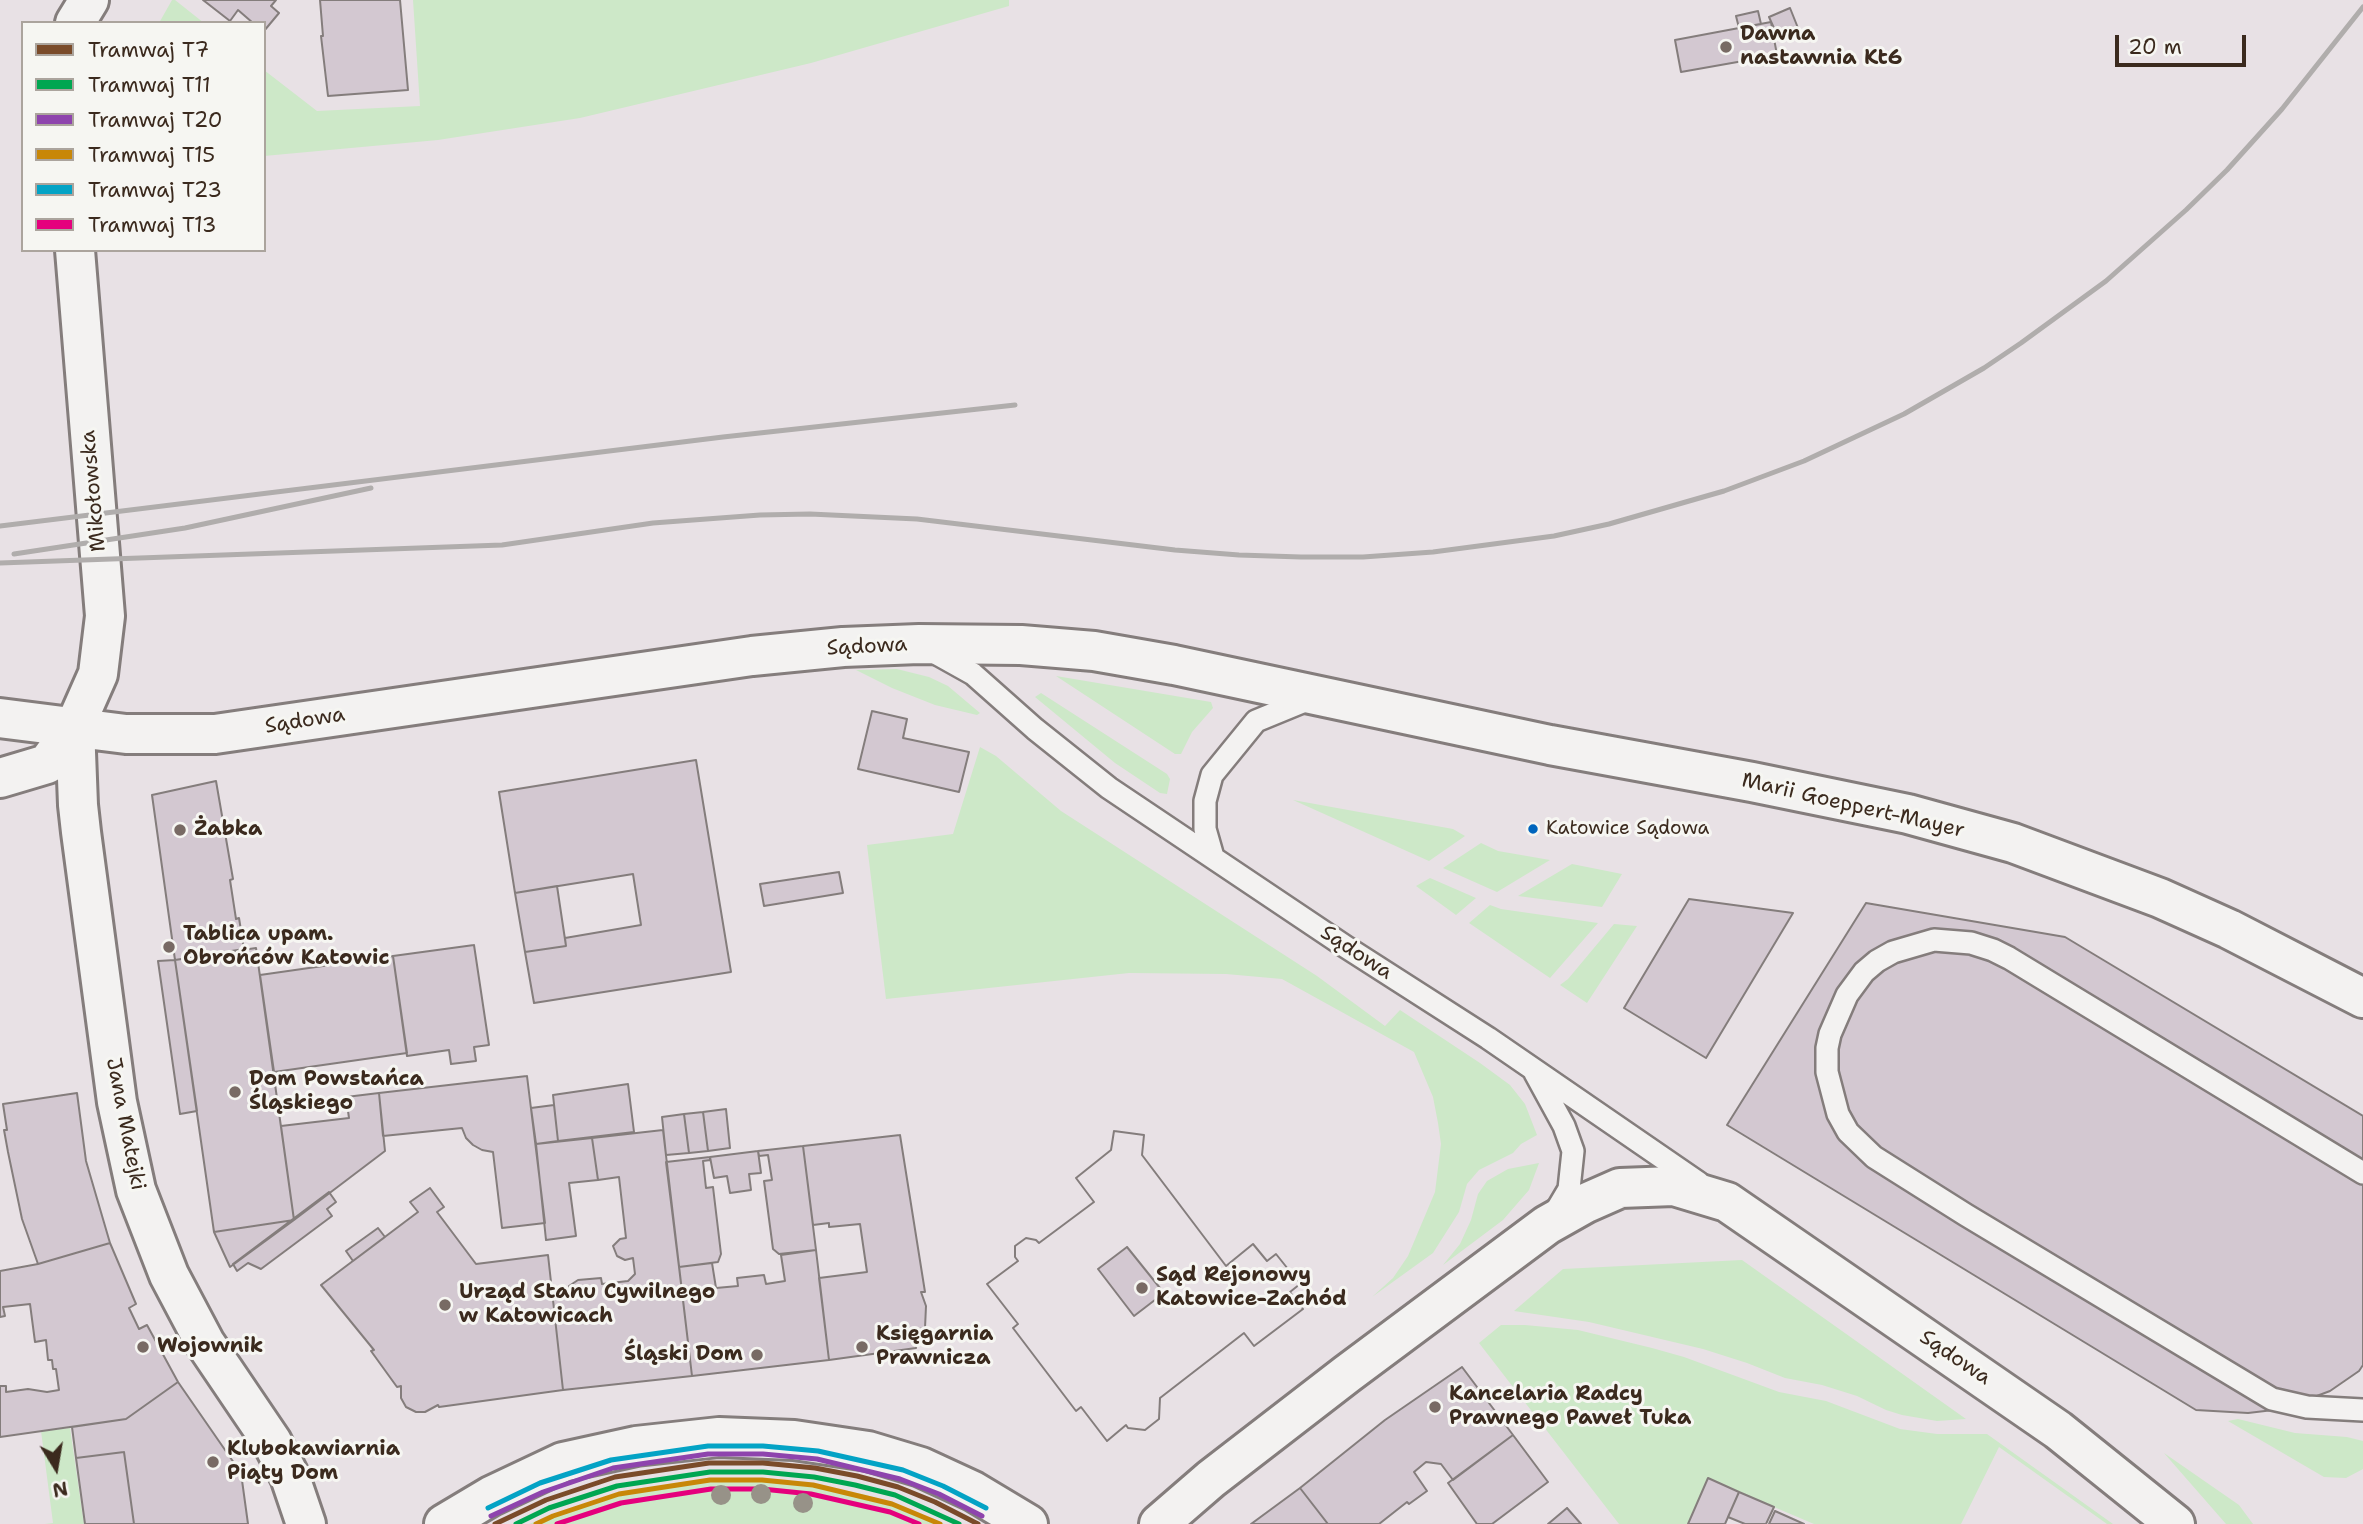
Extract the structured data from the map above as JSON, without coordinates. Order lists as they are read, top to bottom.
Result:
{
  "streets": {
    "street": [
      "Mikołowska",
      "Sądowa",
      "Marii Goeppert-Mayer",
      "Jana Matejki"
    ]
  },
  "crossings": [
    ["Mikołowska", "Sądowa"],
    ["Mikołowska", "Jana Matejki"],
    ["Sądowa", "Marii Goeppert-Mayer"],
    ["Sądowa", "Jana Matejki"]
  ],
  "places": [
    "Dawna nastawnia Kt6",
    "Katowice Sądowa",
    "Żabka",
    "Tablica upam. Obrońców Katowic",
    "Dom Powstańca Śląskiego",
    "Sąd Rejonowy Katowice-Zachód",
    "Urząd Stanu Cywilnego w Katowicach",
    "Wojownik",
    "Księgarnia Prawnicza",
    "Śląski Dom",
    "Kancelaria Radcy Prawnego Paweł Tuka",
    "Klubokawiarnia Piąty Dom"
  ],
  "lines": [
    "tram line T23",
    "tram line T20",
    "tram line T7",
    "tram line T11",
    "tram line T15",
    "tram line T13"
  ],
  "legend": [
    "Tramwaj T7",
    "Tramwaj T11",
    "Tramwaj T20",
    "Tramwaj T15",
    "Tramwaj T23",
    "Tramwaj T13"
  ],
  "scale_bar": "20 m",
  "north": "bottom"
}
